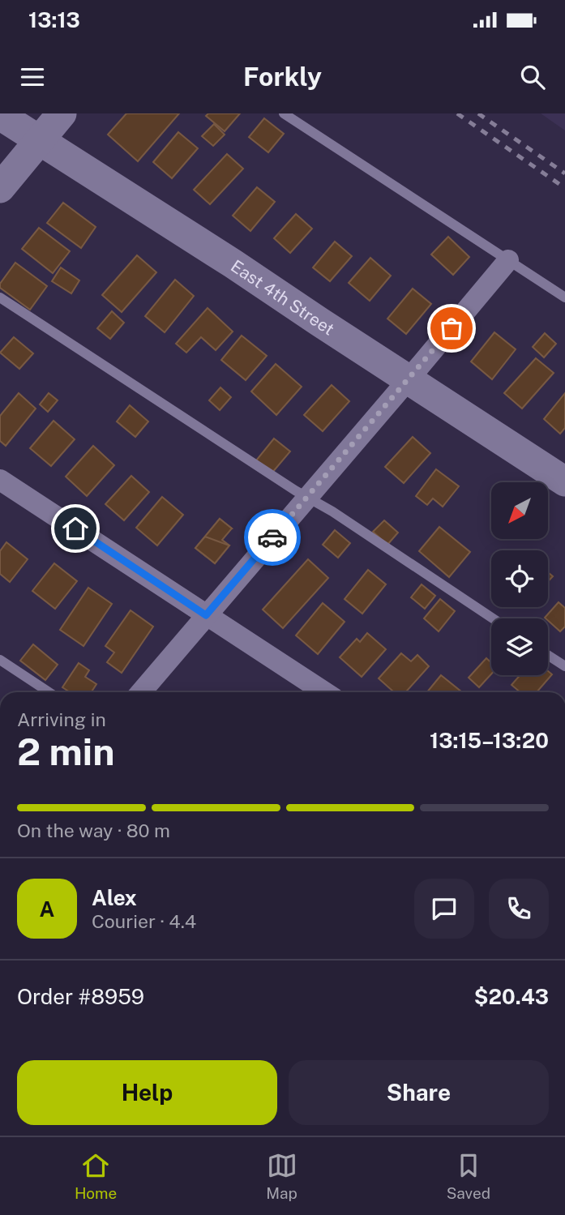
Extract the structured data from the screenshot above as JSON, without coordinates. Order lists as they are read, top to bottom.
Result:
{
  "streets": {
    "street": ["East 4th Street"]
  },
  "north": "bottom left",
  "page": {
    "status": "13:13",
    "header": "Forkly",
    "heading": ["2 min", "Arriving in", "13:15–13:20"],
    "panel": [
      "Alex",
      "Courier · 4.4",
      "Order #8959",
      "$20.43"
    ],
    "bar": "On the way · 80 m",
    "round": "A",
    "buttons": ["Help", "Share"],
    "tabs": ["Home", "Map", "Saved"]
  }
}
